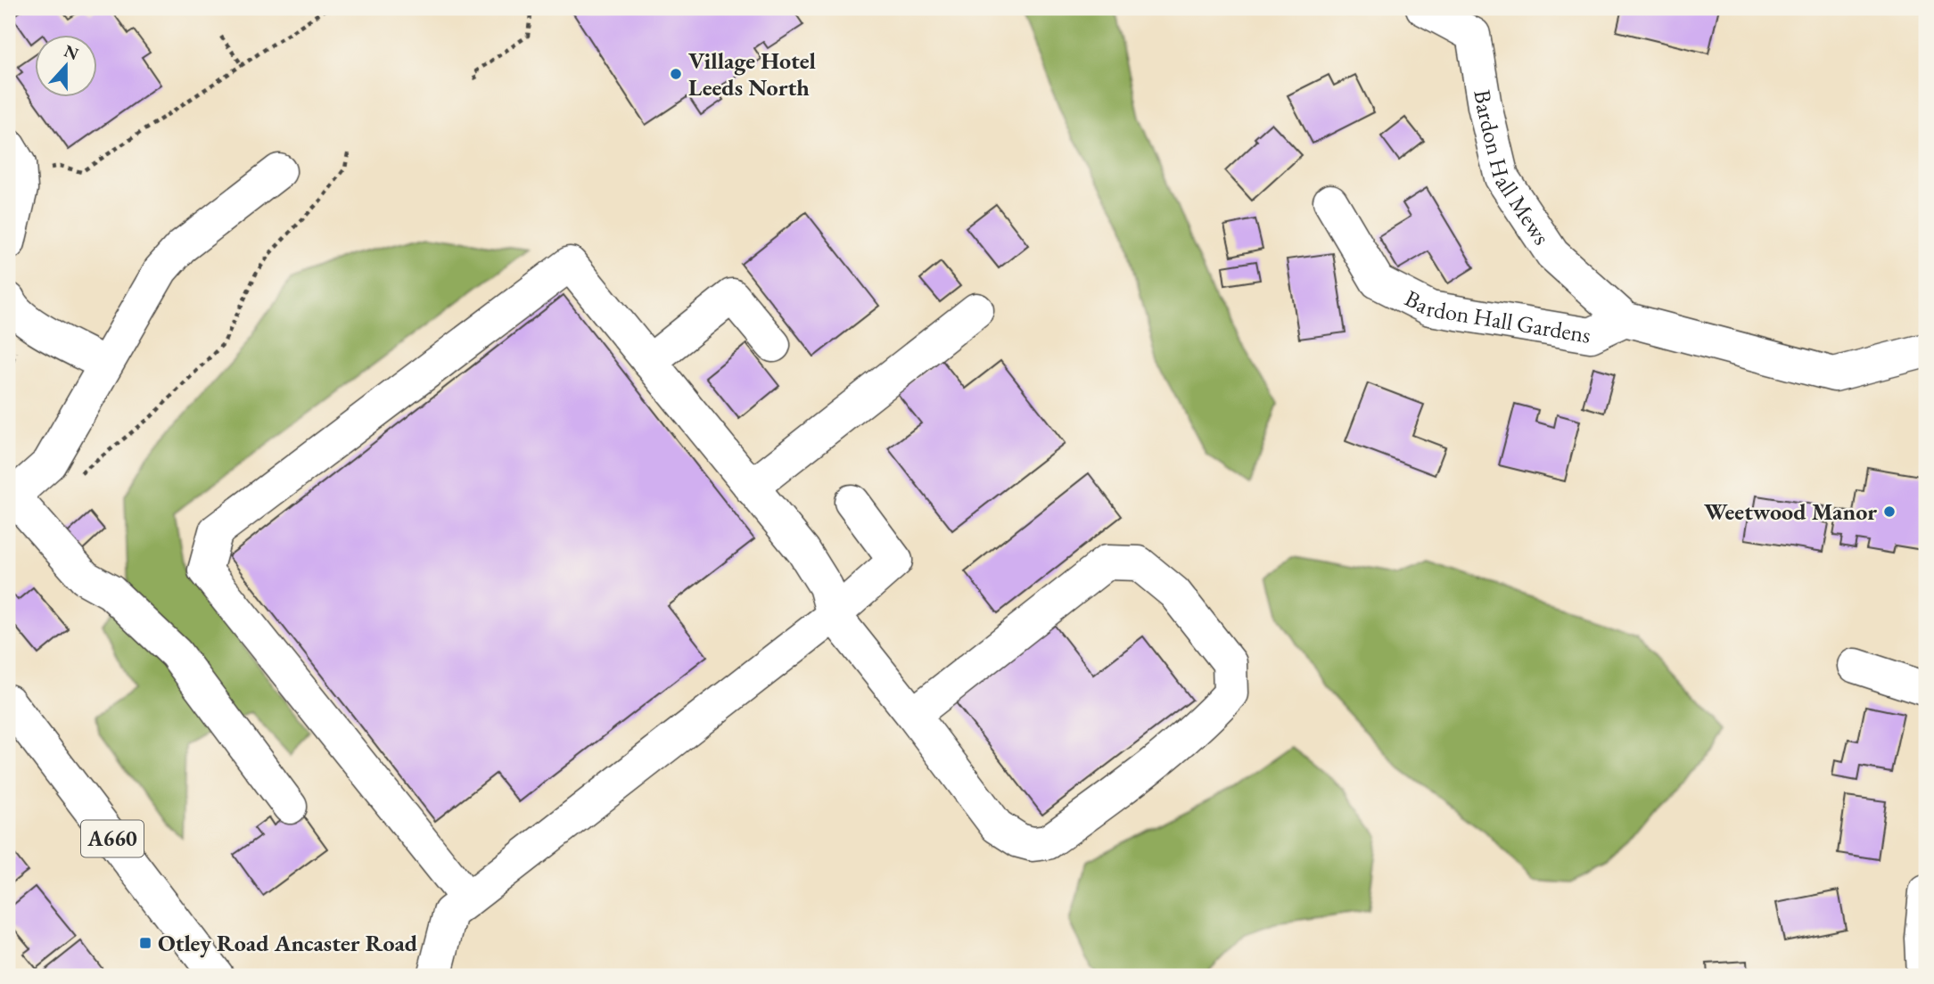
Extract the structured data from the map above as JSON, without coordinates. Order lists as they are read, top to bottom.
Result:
{
  "streets": {
    "main road": ["Bardon Hall Mews", "Bardon Hall Gardens", "A660"]
  },
  "crossings": [
    ["Bardon Hall Mews", "Bardon Hall Gardens"]
  ],
  "places": {
    "other": ["Village Hotel Leeds North", "Weetwood Manor"],
    "transit": ["Otley Road Ancaster Road"]
  },
  "north": "top"
}
